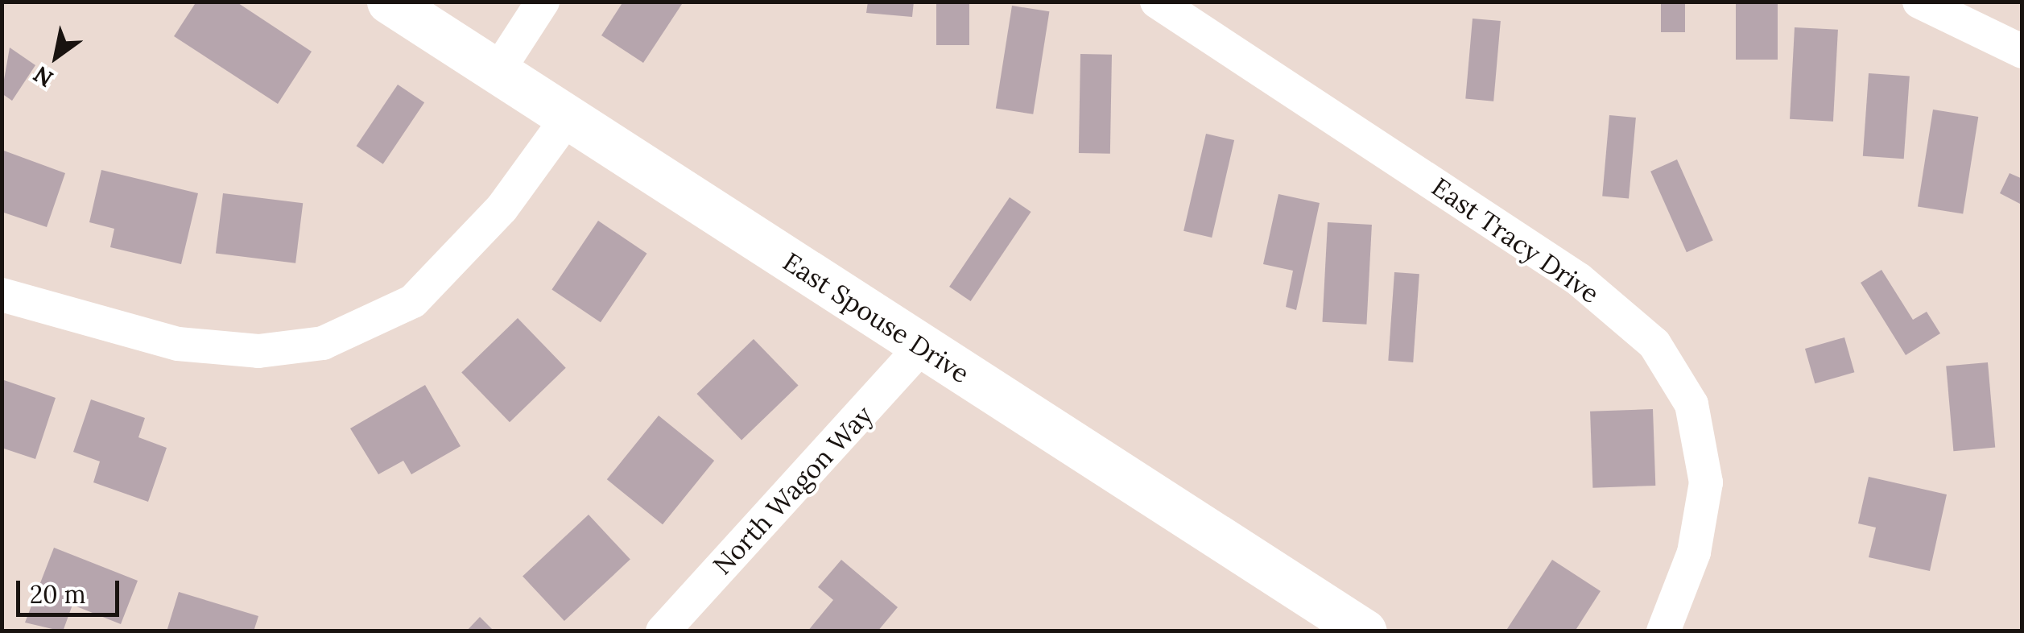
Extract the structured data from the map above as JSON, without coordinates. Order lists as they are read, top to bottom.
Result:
{
  "streets": {
    "street": ["East Tracy Drive", "East Spouse Drive", "North Wagon Way"]
  },
  "crossings": [
    ["East Spouse Drive", "North Wagon Way"]
  ],
  "scale_bar": "20 m",
  "north": "bottom left"
}
